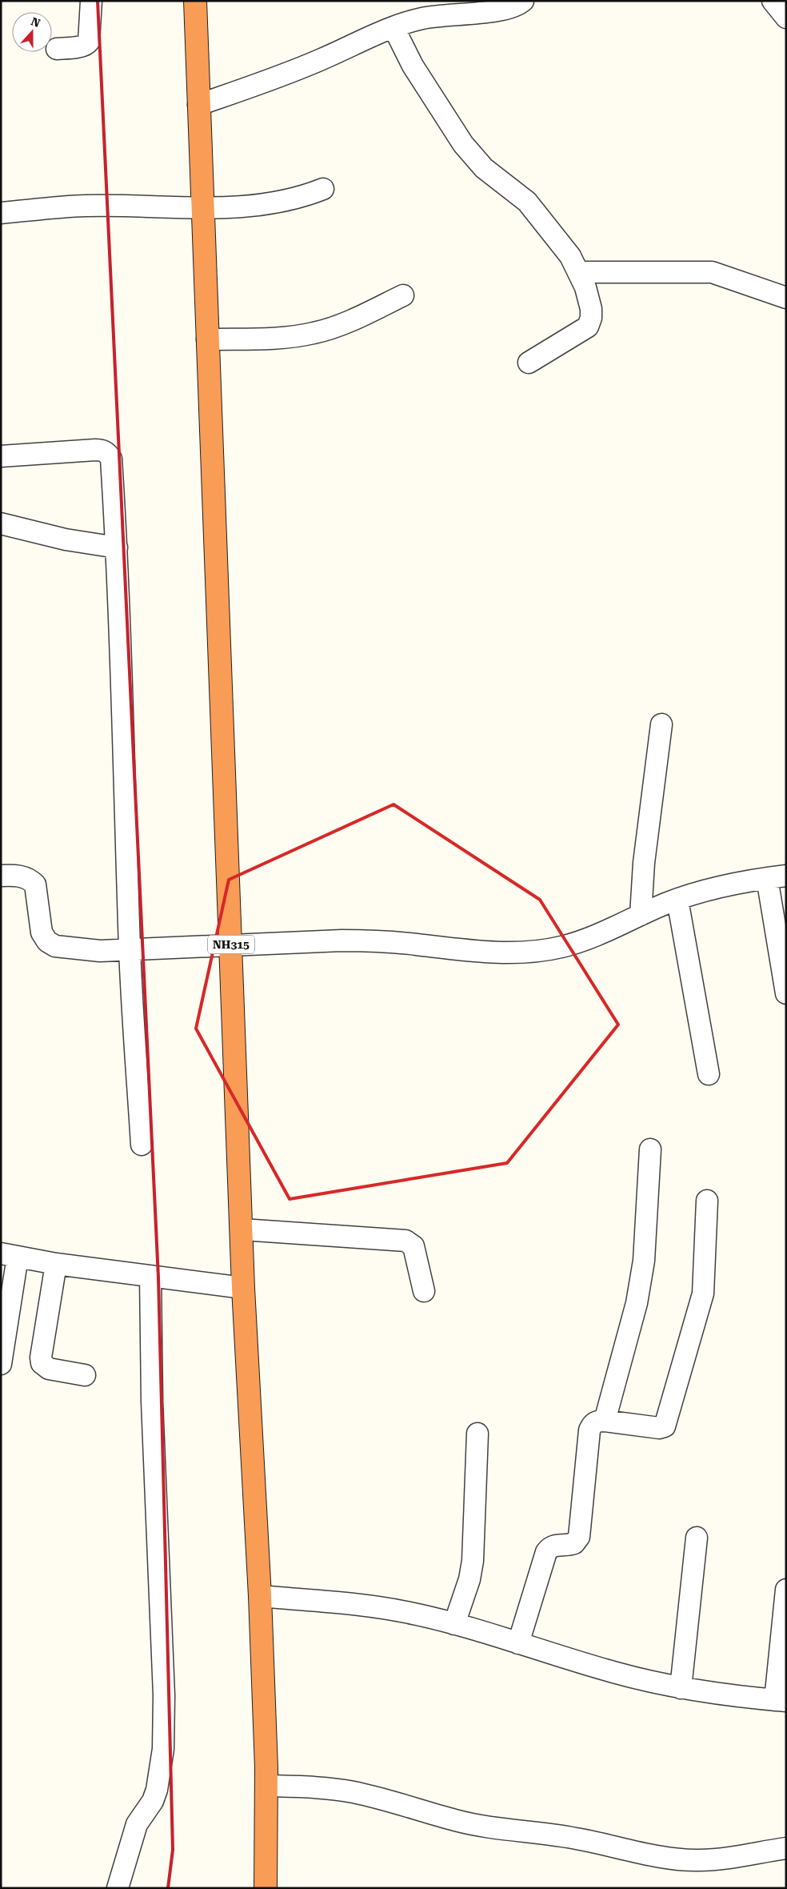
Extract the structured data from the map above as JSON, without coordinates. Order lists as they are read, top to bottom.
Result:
{
  "streets": {
    "highway": ["NH315"]
  },
  "north": "top"
}
